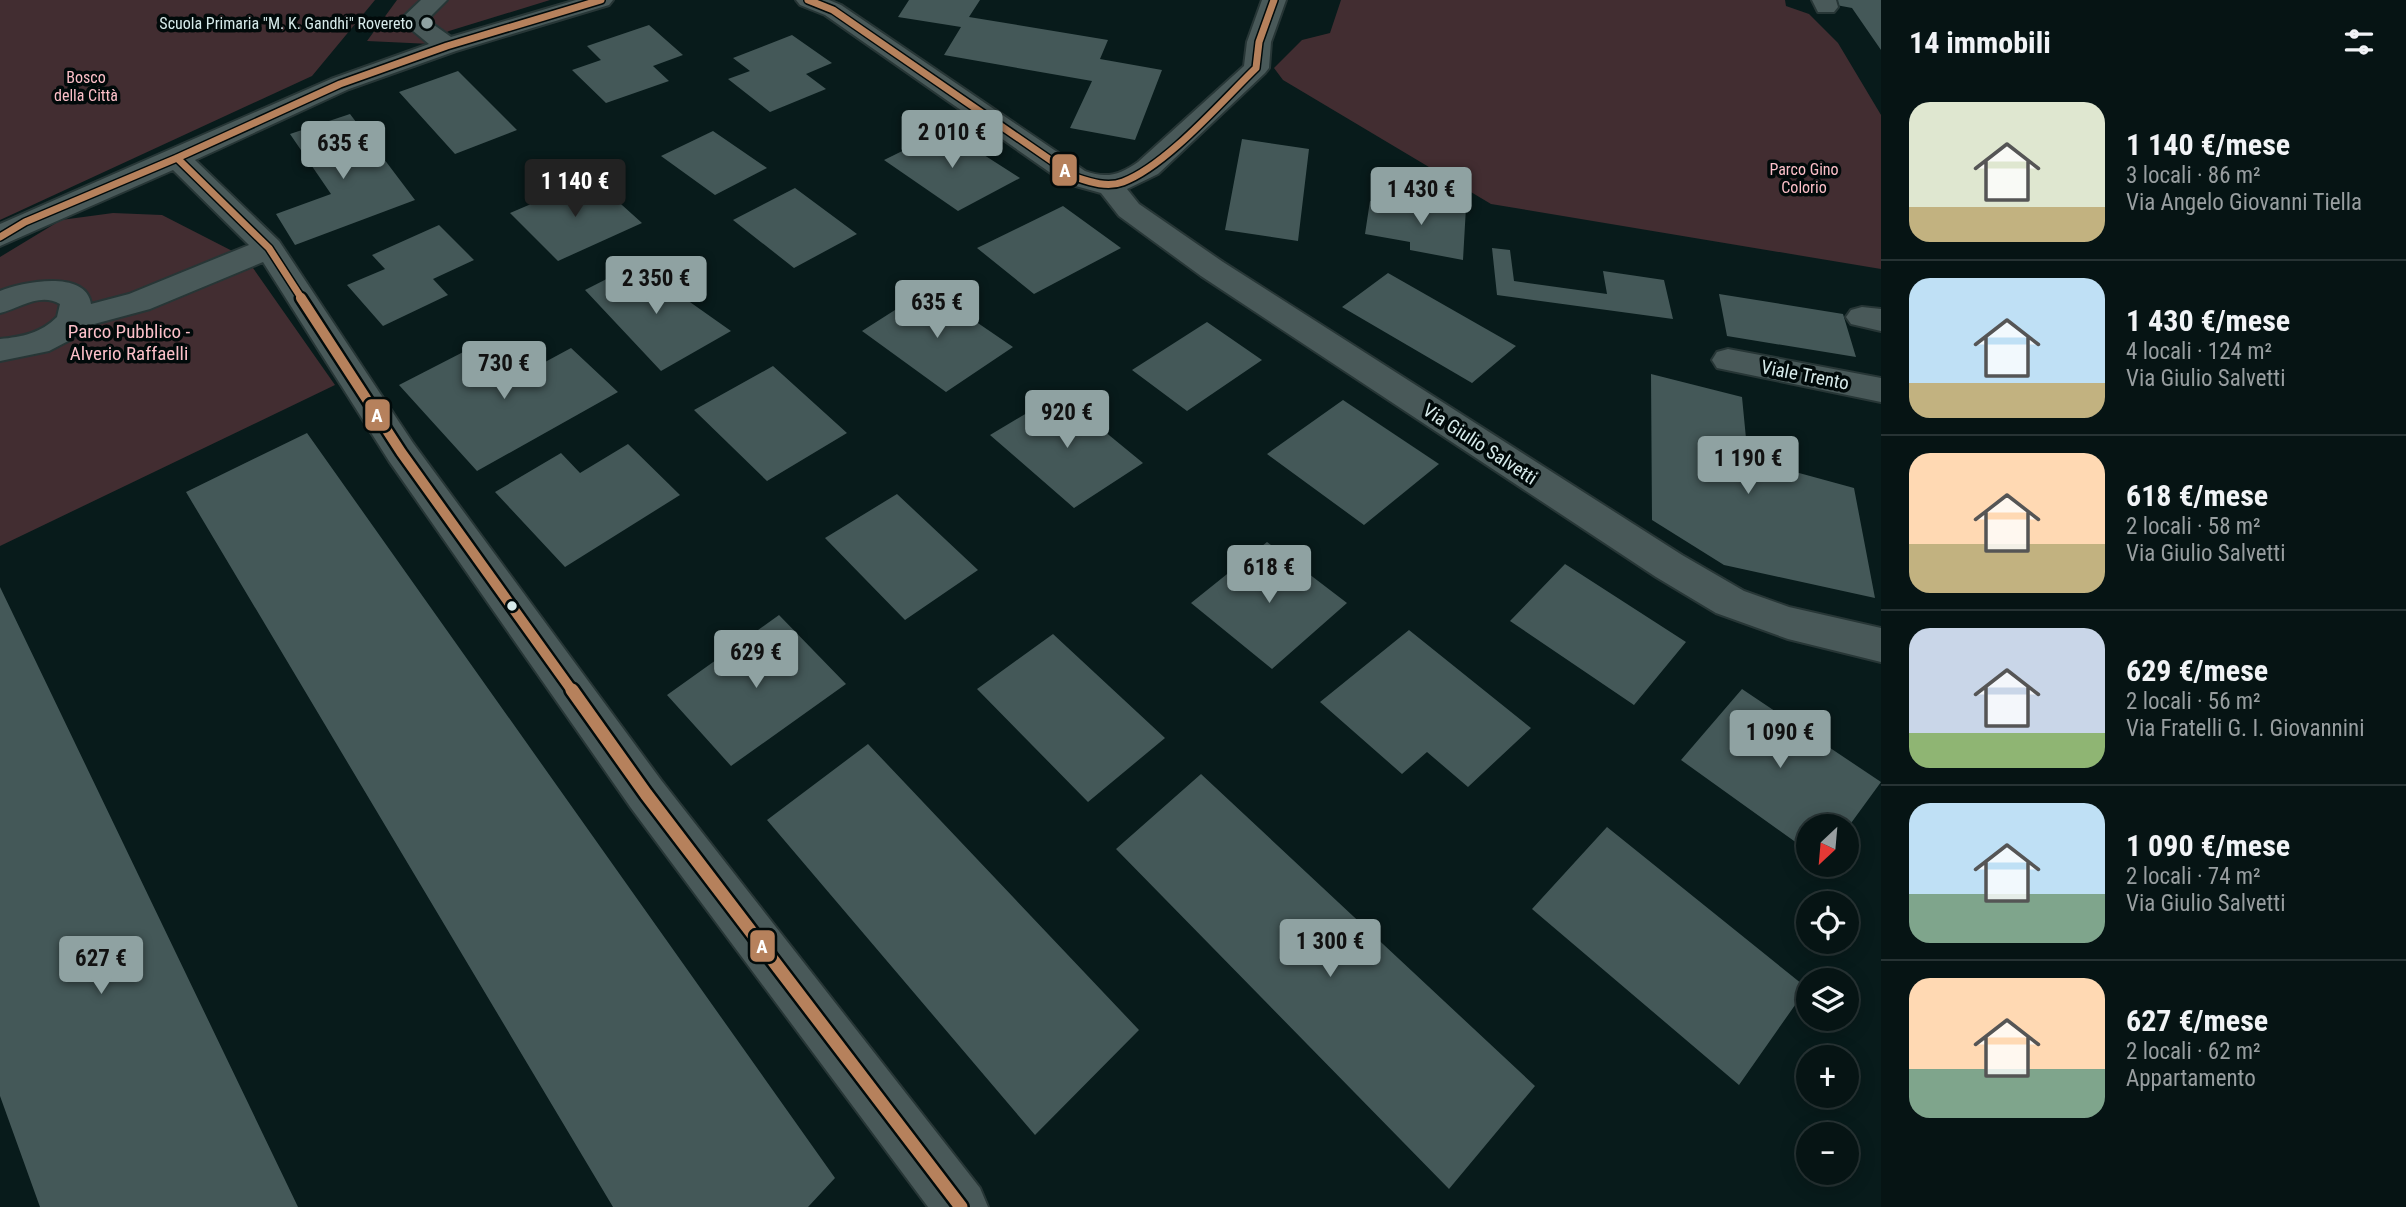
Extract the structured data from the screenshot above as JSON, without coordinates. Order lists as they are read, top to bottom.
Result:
{
  "streets": {
    "street": ["Viale Trento", "Via Giulio Salvetti"]
  },
  "parks": ["Bosco della Città", "Parco Gino Colorio", "Parco Pubblico - Alverio Raffaelli"],
  "places": ["Scuola Primaria \"M. K. Gandhi\" Rovereto"],
  "lines": ["transit line A"],
  "north": "bottom left",
  "page": {
    "heading": "14 immobili",
    "list": [
      {
        "name": "1 140 €/mese",
        "note": "3 locali · 86 m² · Via Angelo Giovanni Tiella"
      },
      {
        "name": "1 430 €/mese",
        "note": "4 locali · 124 m² · Via Giulio Salvetti"
      },
      {
        "name": "618 €/mese",
        "note": "2 locali · 58 m² · Via Giulio Salvetti"
      },
      {
        "name": "629 €/mese",
        "note": "2 locali · 56 m² · Via Fratelli G. I. Giovannini"
      },
      {
        "name": "1 090 €/mese",
        "note": "2 locali · 74 m² · Via Giulio Salvetti"
      },
      {
        "name": "627 €/mese",
        "note": "2 locali · 62 m² · Appartamento"
      }
    ],
    "price": [
      "2 010 €",
      "635 €",
      "1 140 €",
      "1 430 €",
      "2 350 €",
      "635 €",
      "730 €",
      "920 €",
      "1 190 €",
      "618 €",
      "629 €",
      "1 090 €",
      "1 300 €",
      "627 €"
    ],
    "map_buttons": ["+", "−"]
  }
}
